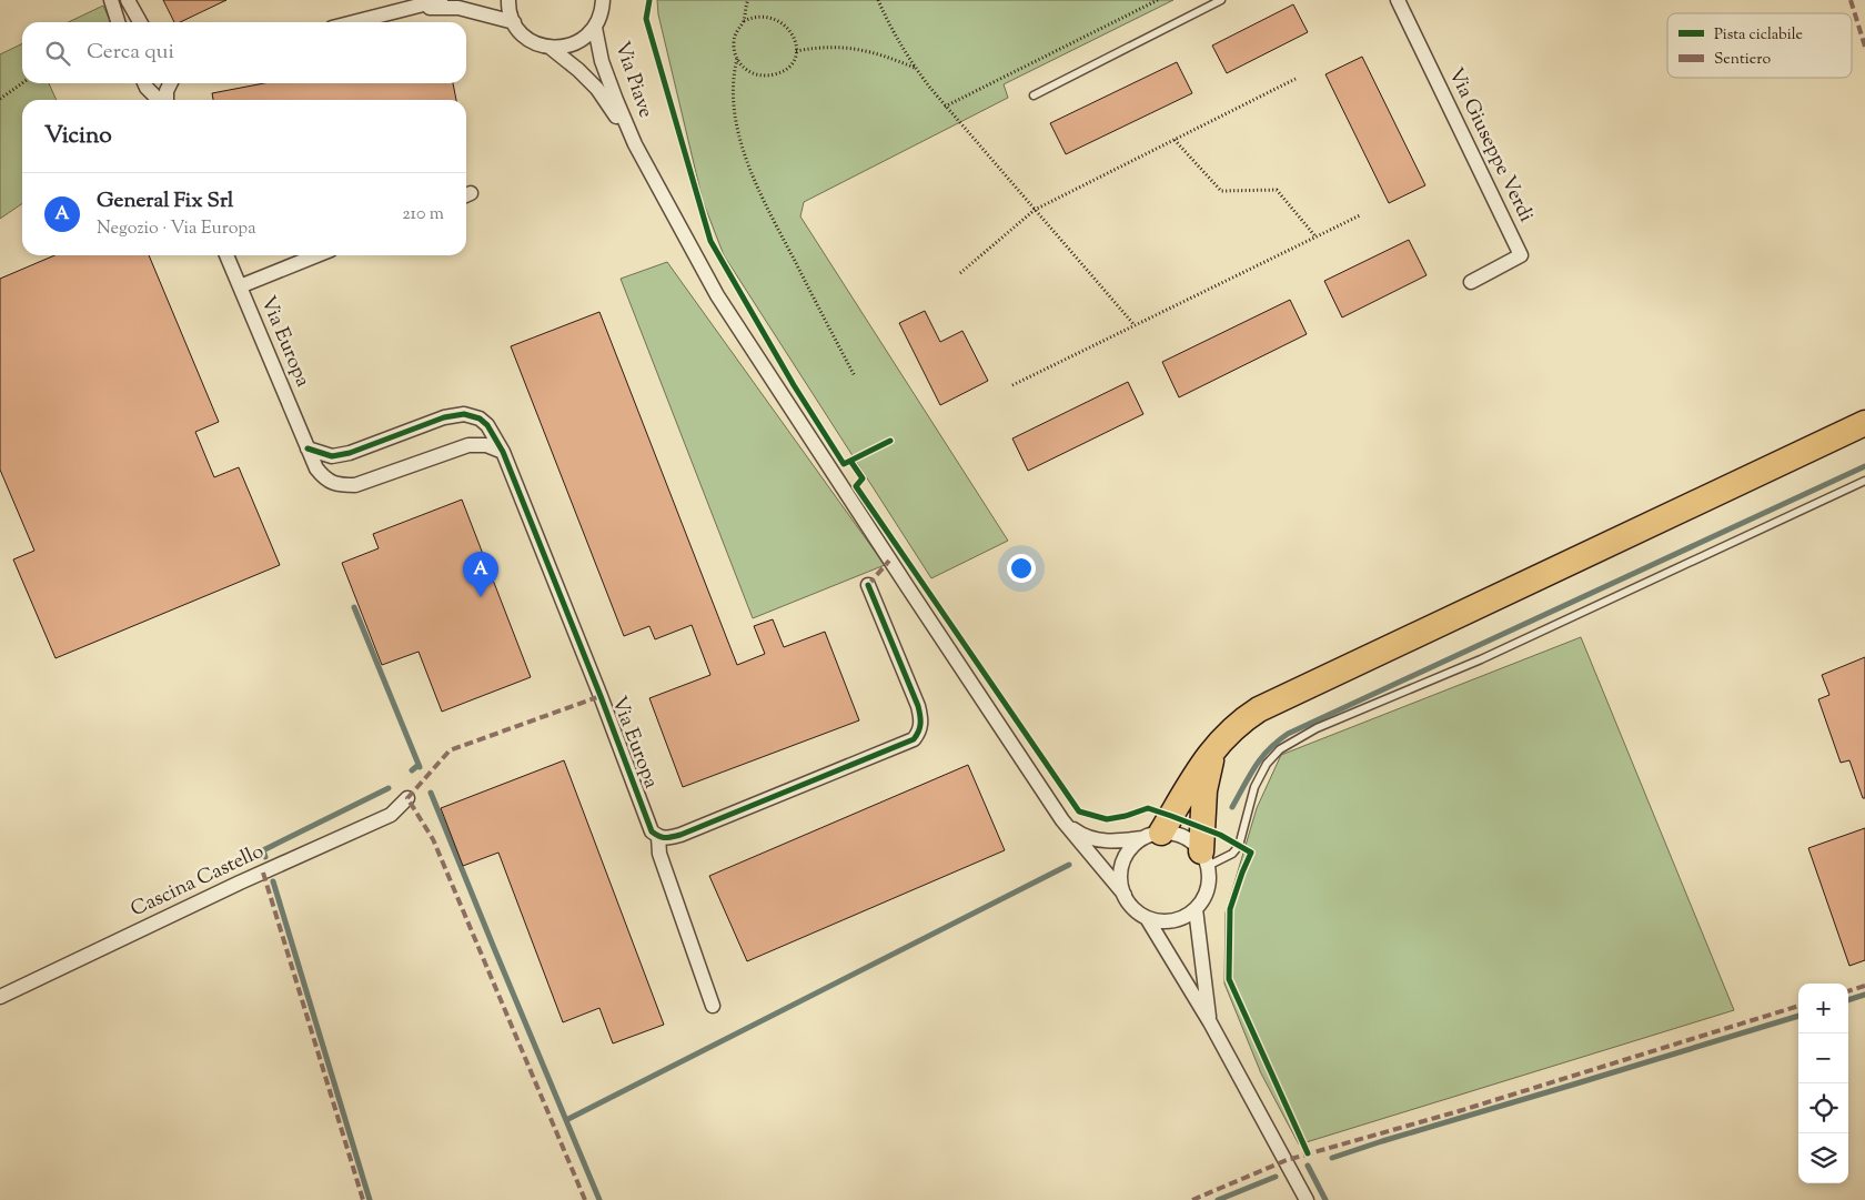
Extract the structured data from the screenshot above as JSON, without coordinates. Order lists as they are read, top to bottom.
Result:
{
  "streets": {
    "street": [
      "Via Piave",
      "Via Giuseppe Verdi",
      "Via Europa",
      "Cascina Castello"
    ]
  },
  "legend": ["Pista ciclabile", "Sentiero"],
  "page": {
    "search": "Cerca qui",
    "heading": "Vicino",
    "list": [
      {
        "mark": "A",
        "name": "General Fix Srl",
        "note": "Negozio · Via Europa",
        "value": "210 m"
      }
    ],
    "pins": "A",
    "map_buttons": ["+", "−"]
  }
}
